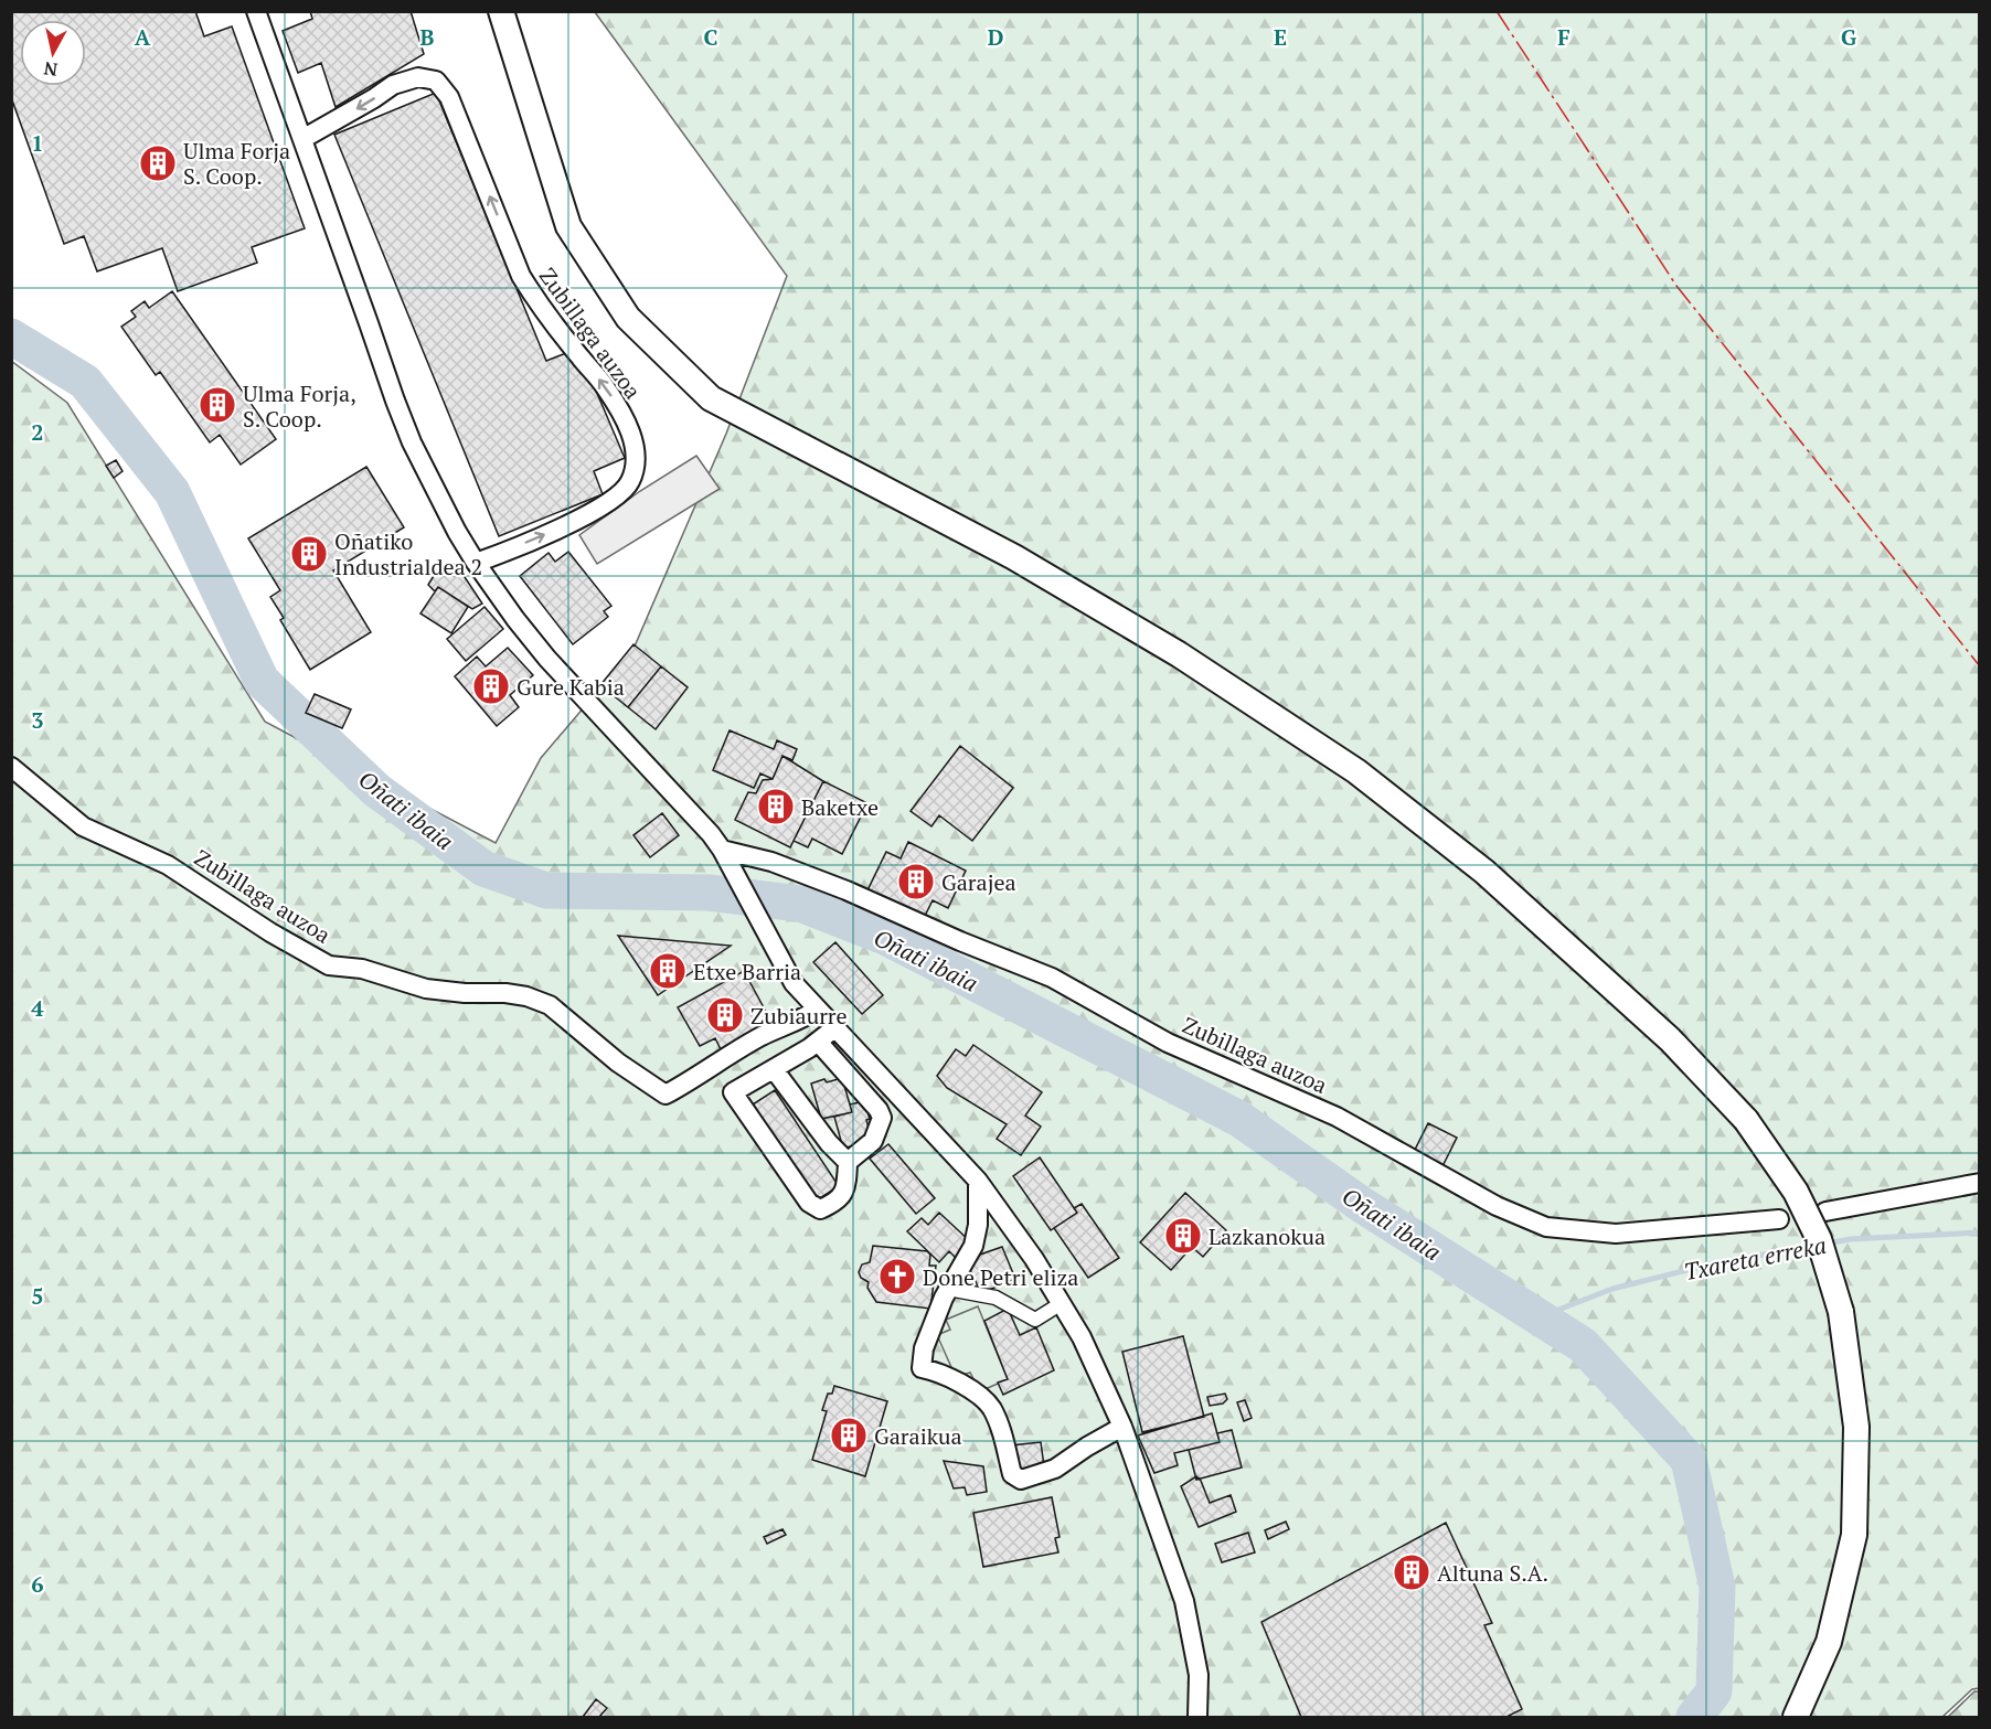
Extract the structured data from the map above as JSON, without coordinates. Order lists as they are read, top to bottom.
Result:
{
  "streets": {
    "street": ["Zubillaga auzoa"]
  },
  "water": ["Oñati ibaia", "Txareta erreka"],
  "places": {
    "building": [
      "Ulma Forja S. Coop.",
      "Ulma Forja, S. Coop.",
      "Oñatiko Industrialdea 2",
      "Gure Kabia",
      "Baketxe",
      "Garajea",
      "Etxe Barria",
      "Zubiaurre",
      "Lazkanokua",
      "Garaikua",
      "Altuna S.A."
    ],
    "church": ["Done Petri eliza"]
  },
  "north": "bottom",
  "grid": {
    "columns": [
      "A",
      "B",
      "C",
      "D",
      "E",
      "F",
      "G"
    ],
    "rows": [
      "1",
      "2",
      "3",
      "4",
      "5",
      "6"
    ]
  }
}
